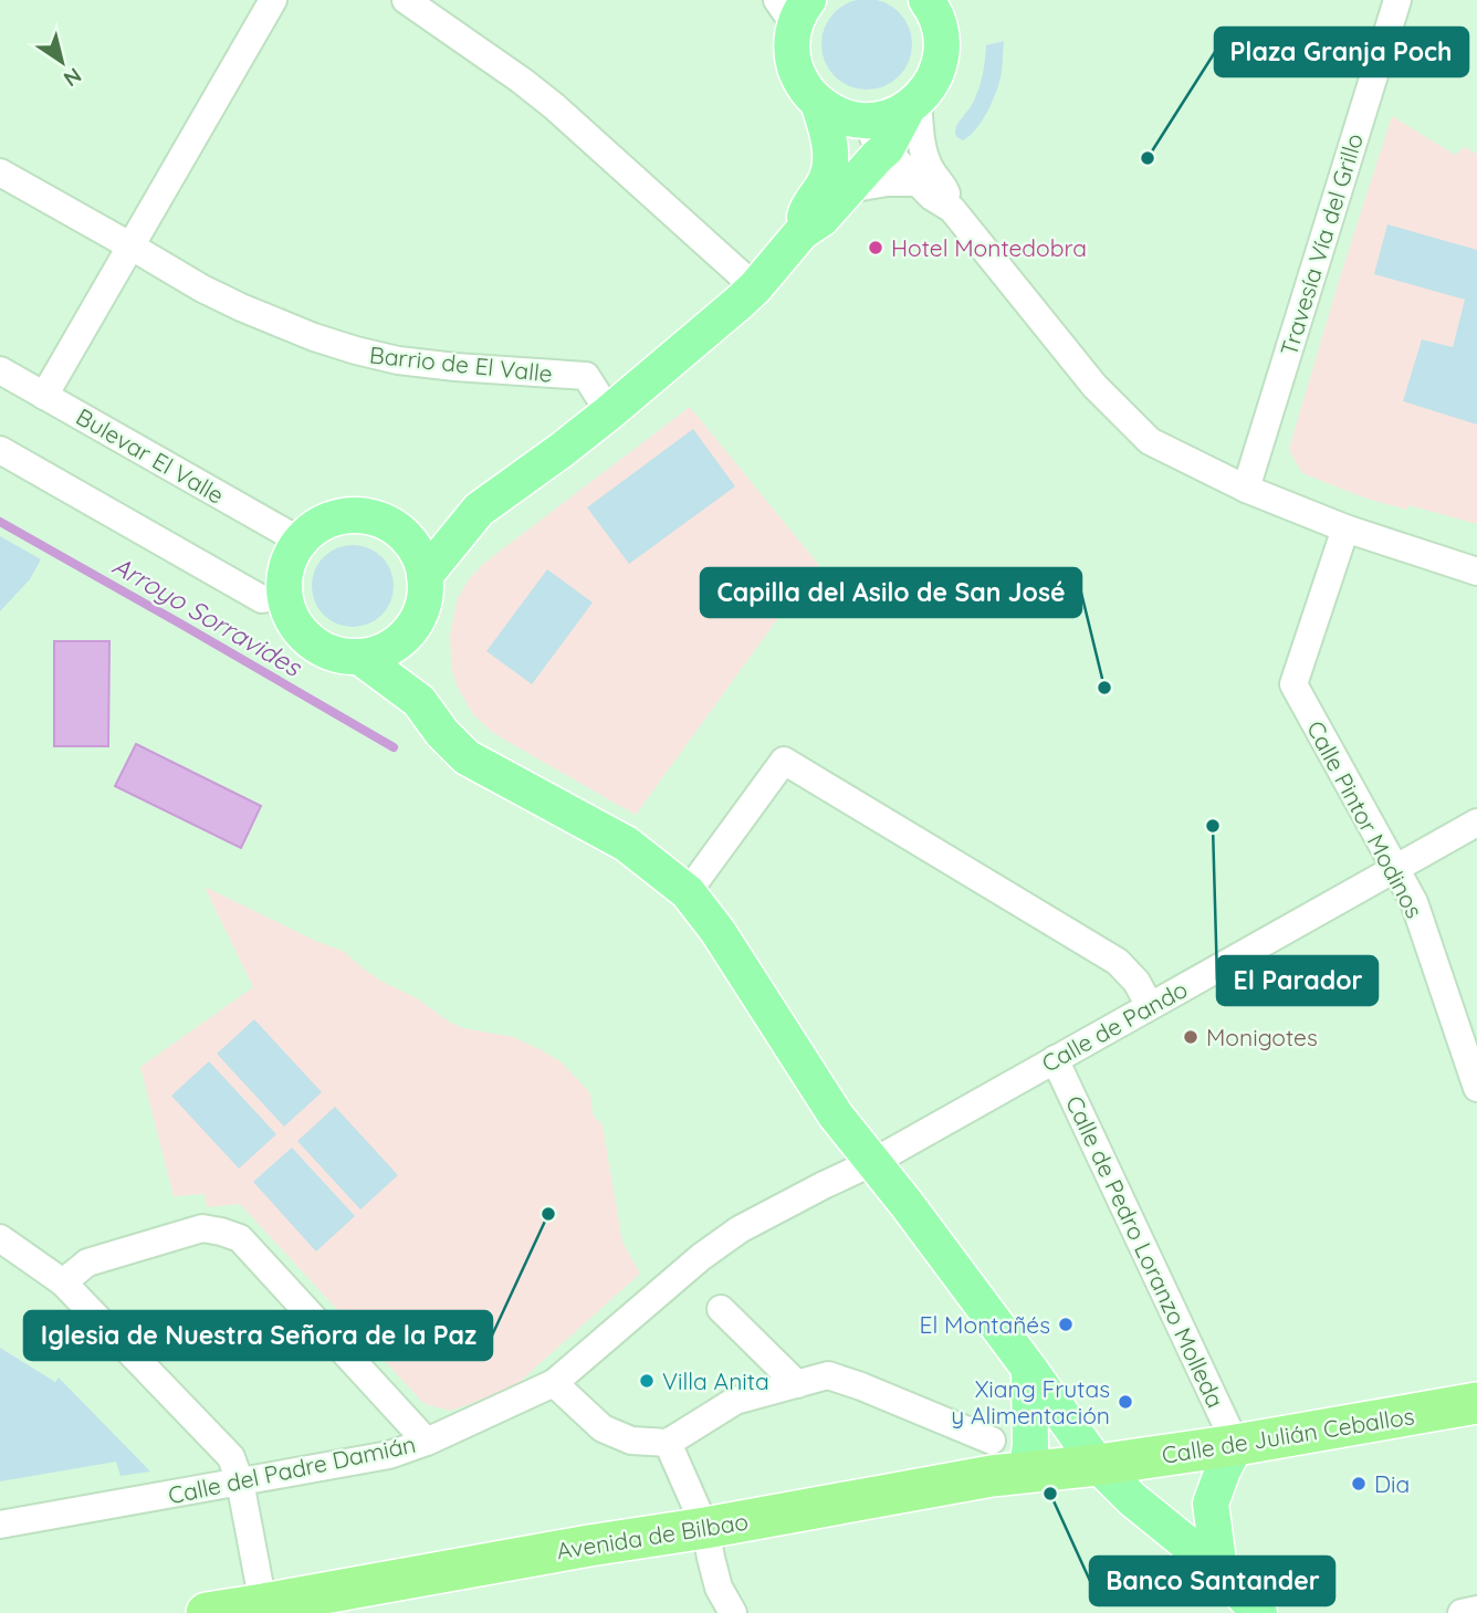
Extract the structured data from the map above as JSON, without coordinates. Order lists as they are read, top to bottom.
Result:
{
  "streets": {
    "highway": ["Calle de Julián Ceballos", "Avenida de Bilbao"],
    "street": [
      "Travesía Vía del Grillo",
      "Barrio de El Valle",
      "Bulevar El Valle",
      "Calle Pintor Modinos",
      "Calle de Pando",
      "Calle de Pedro Loranzo Molleda",
      "Calle del Padre Damián"
    ]
  },
  "crossings": [
    ["Calle Pintor Modinos", "Calle de Pando"],
    ["Calle de Pando", "Calle de Pedro Loranzo Molleda"],
    ["Calle de Pando", "Calle del Padre Damián"],
    ["Calle de Pedro Loranzo Molleda", "Calle de Julián Ceballos"],
    ["Calle de Julián Ceballos", "Avenida de Bilbao"]
  ],
  "water": ["Arroyo Sorravides"],
  "places": [
    "Plaza Granja Poch",
    "Hotel Montedobra",
    "Capilla del Asilo de San José",
    "El Parador",
    "Monigotes",
    "Iglesia de Nuestra Señora de la Paz",
    "El Montañés",
    "Villa Anita",
    "Xiang Frutas y Alimentación",
    "Dia",
    "Banco Santander"
  ],
  "north": "bottom right"
}
